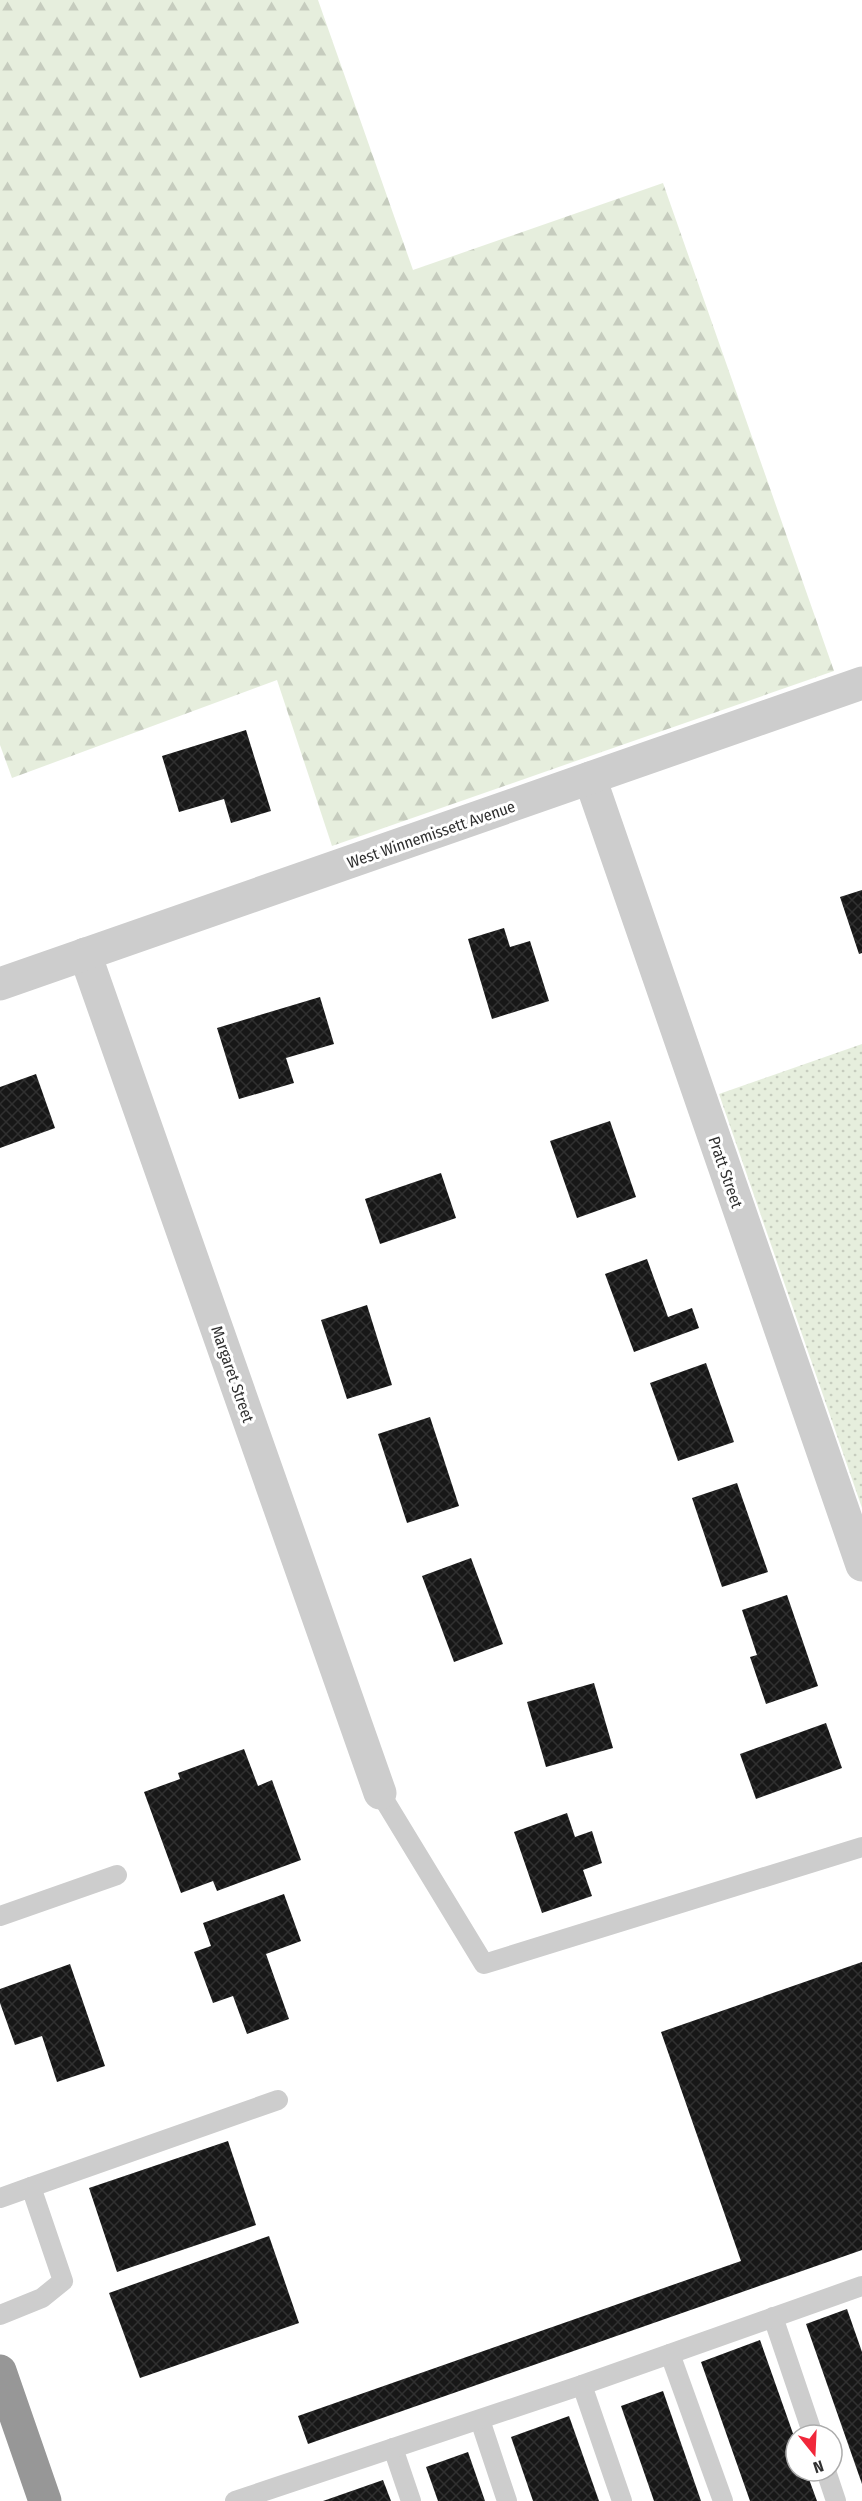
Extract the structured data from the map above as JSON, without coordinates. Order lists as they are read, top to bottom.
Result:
{
  "streets": {
    "street": ["West Winnemissett Avenue", "Pratt Street", "Margaret Street"]
  },
  "crossings": [
    ["West Winnemissett Avenue", "Pratt Street"],
    ["West Winnemissett Avenue", "Margaret Street"]
  ],
  "north": "bottom"
}
